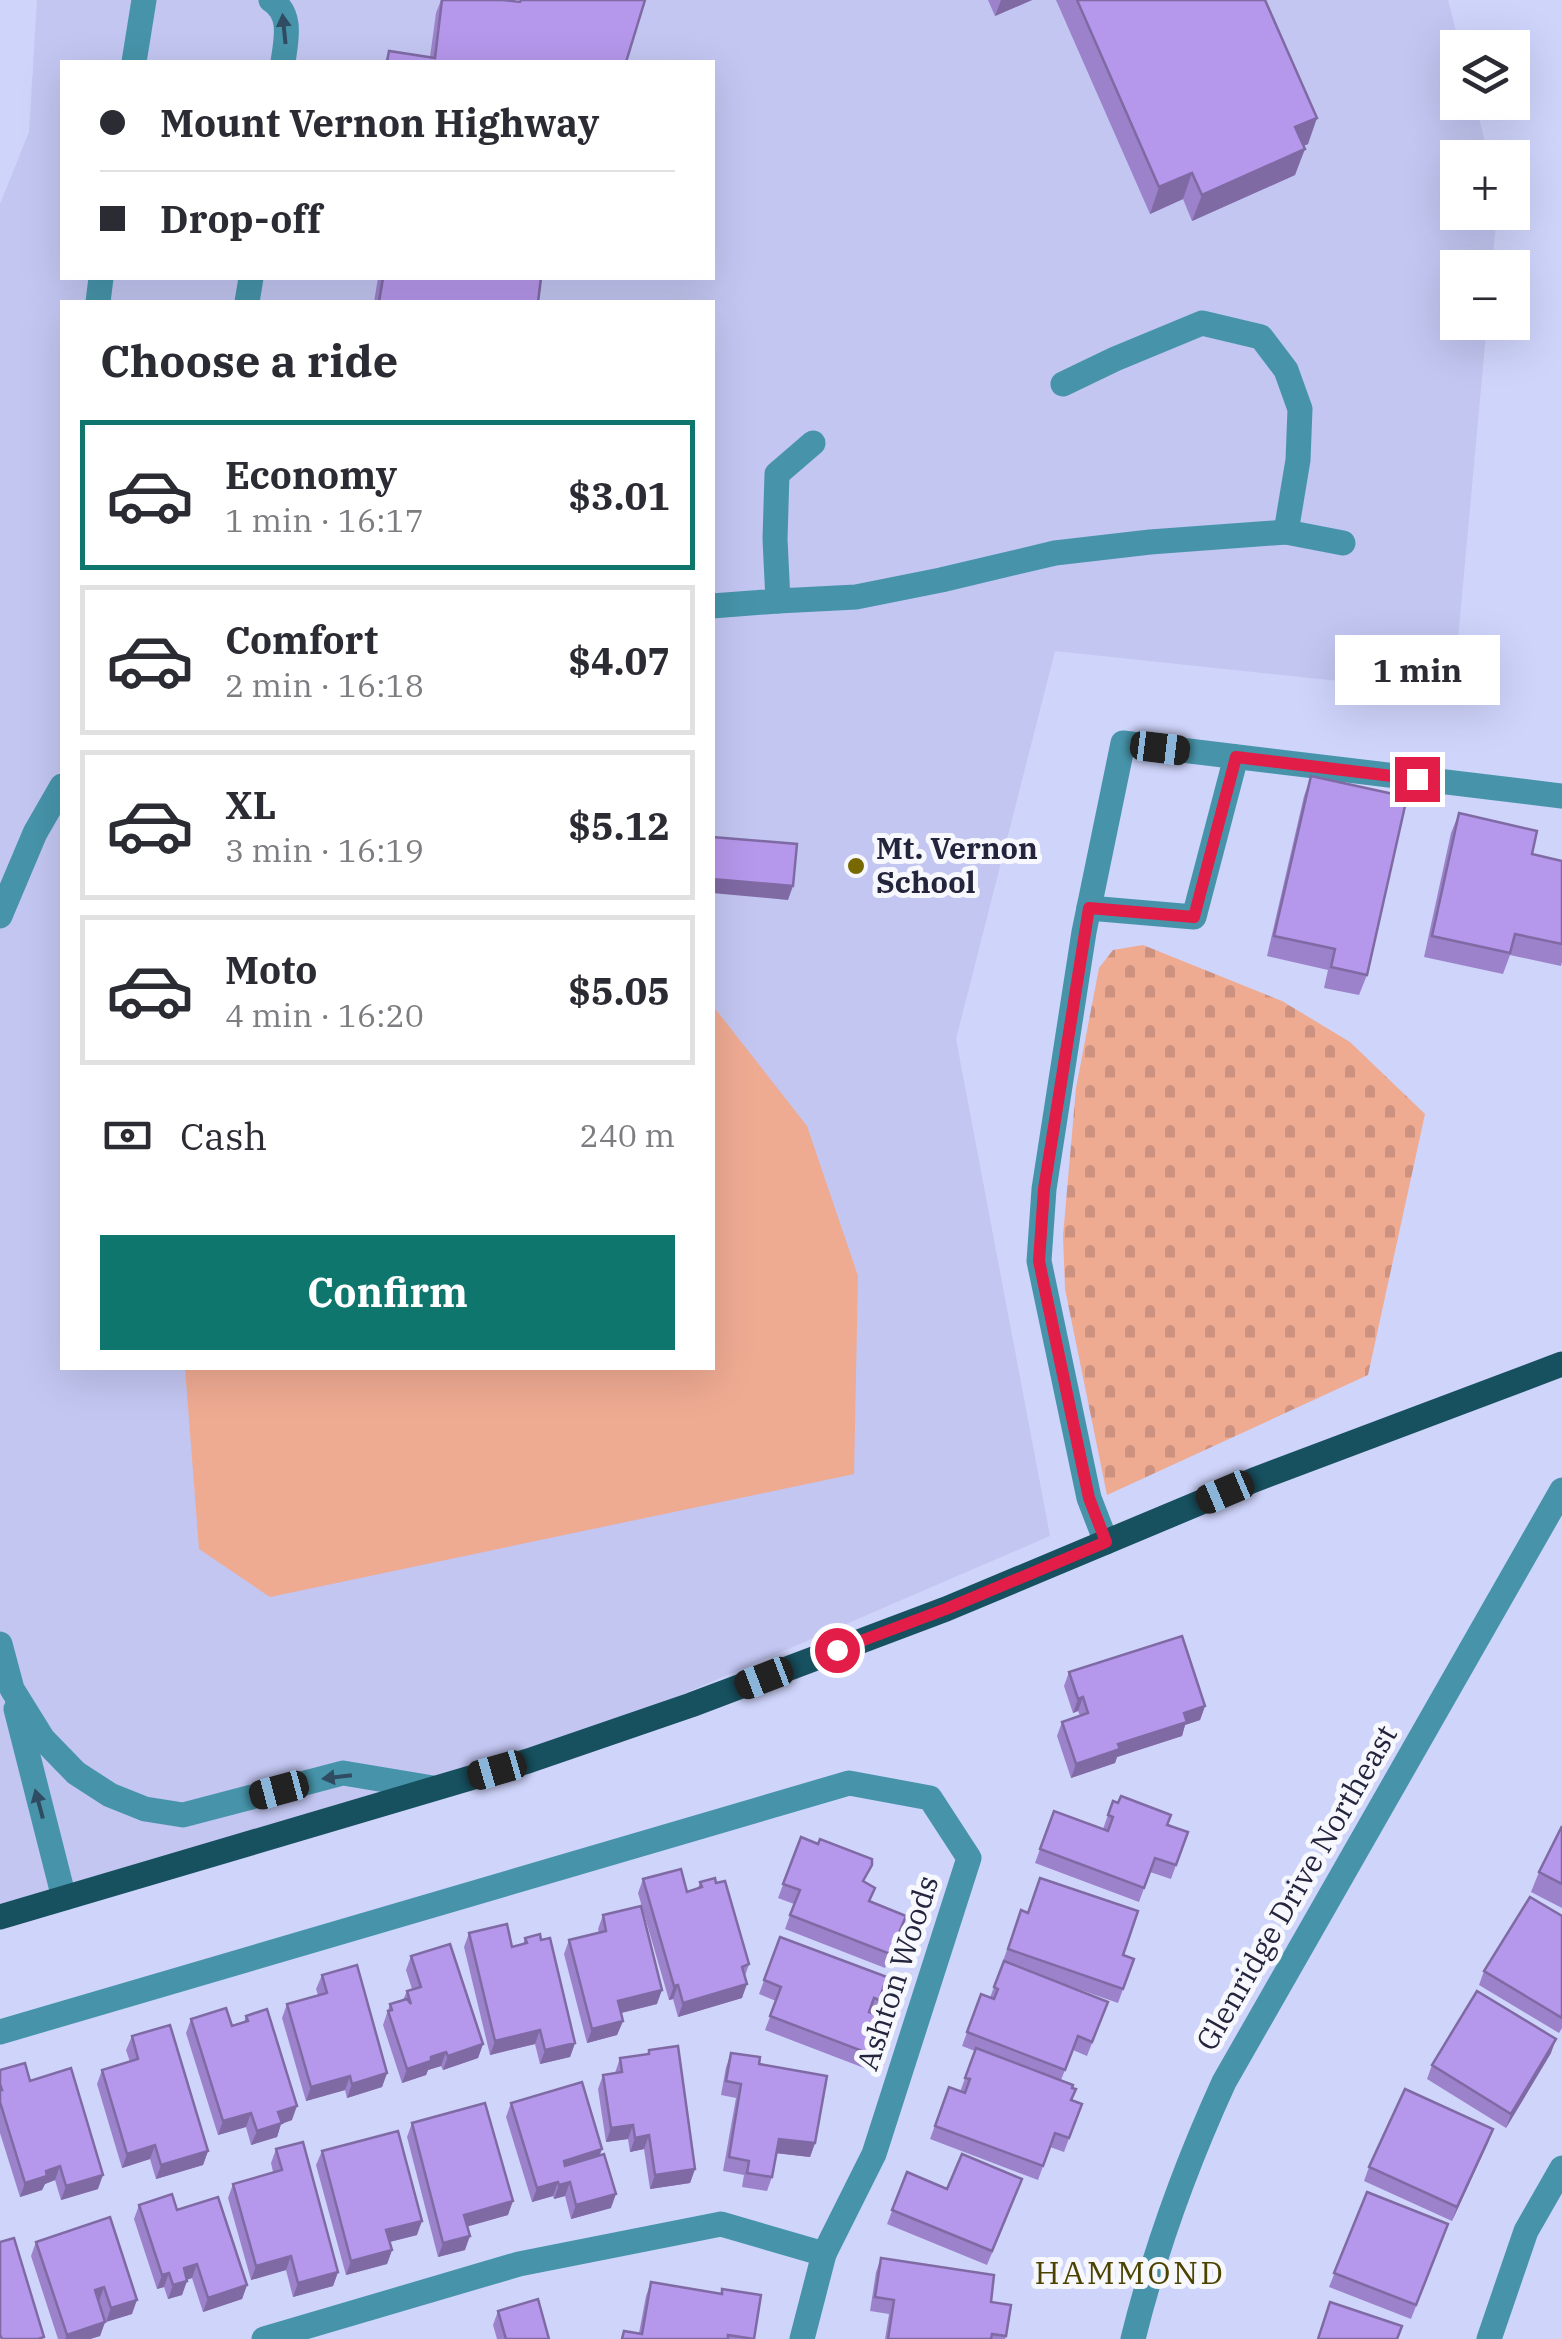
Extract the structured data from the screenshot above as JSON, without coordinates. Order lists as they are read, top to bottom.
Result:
{
  "streets": {
    "street": ["Glenridge Drive Northeast", "Ashton Woods"]
  },
  "districts": ["HAMMOND"],
  "places": ["Mt. Vernon School"],
  "page": {
    "map_buttons": ["+", "−"],
    "banner": ["Mount Vernon Highway", "Drop-off"],
    "heading": "Choose a ride",
    "list": [
      {
        "name": "Economy",
        "note": "1 min · 16:17",
        "value": "$3.01"
      },
      {
        "name": "Comfort",
        "note": "2 min · 16:18",
        "value": "$4.07"
      },
      {
        "name": "XL",
        "note": "3 min · 16:19",
        "value": "$5.12"
      },
      {
        "name": "Moto",
        "note": "4 min · 16:20",
        "value": "$5.05"
      }
    ],
    "bubble": "1 min",
    "pay": ["Cash", "240 m"],
    "buttons": "Confirm"
  }
}
